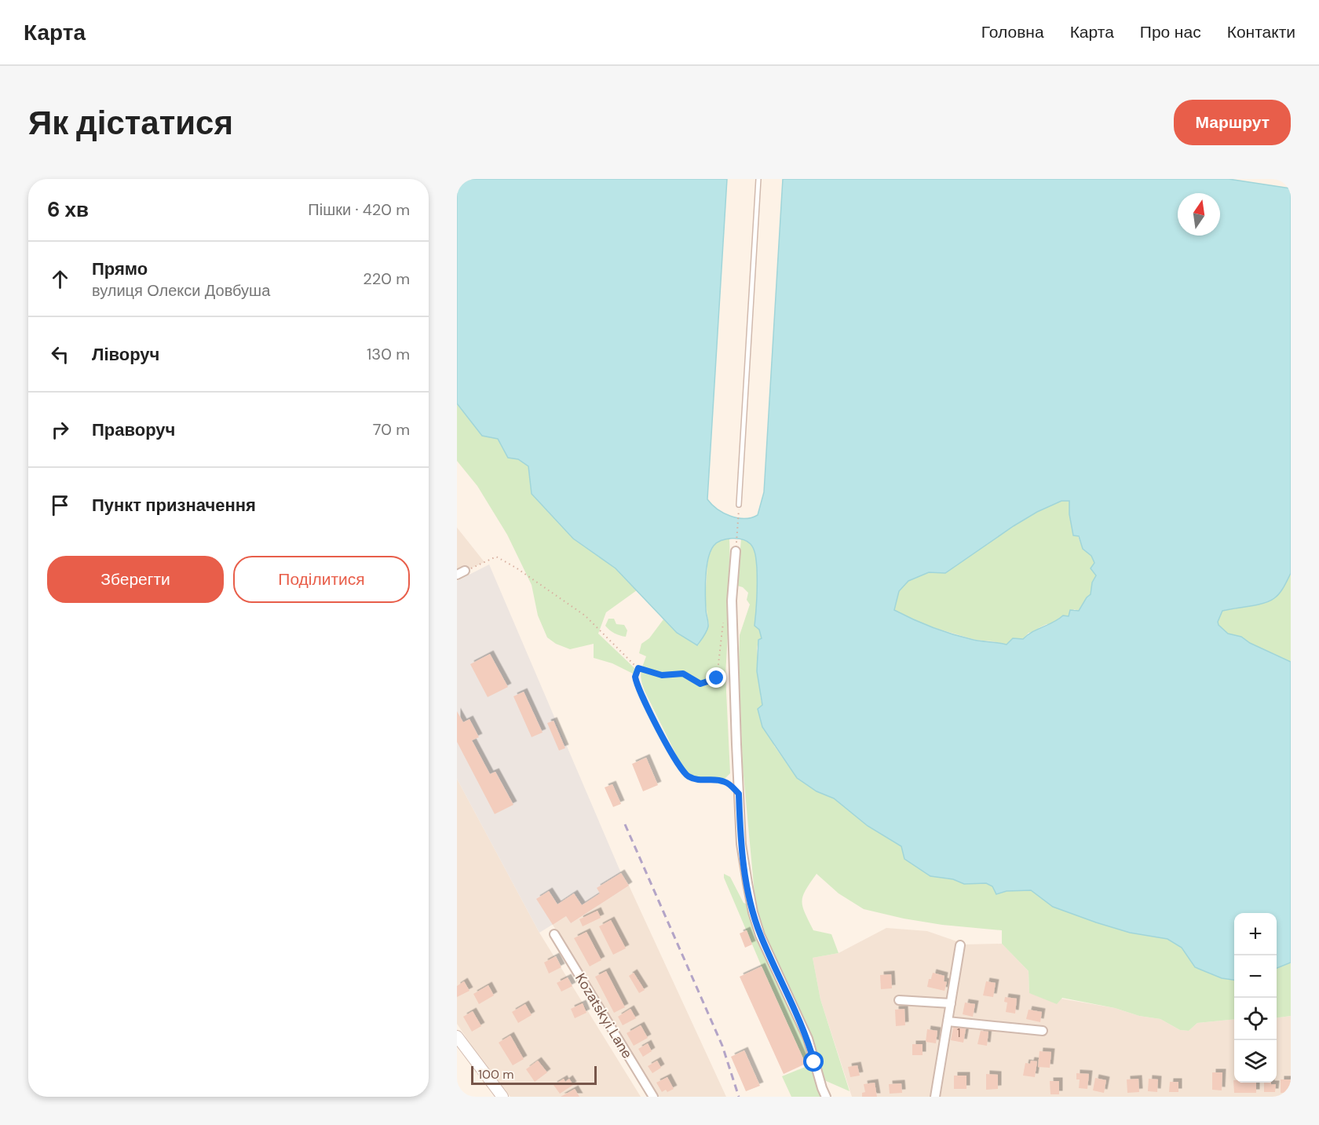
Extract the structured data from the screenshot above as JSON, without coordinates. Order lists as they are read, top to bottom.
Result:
{
  "streets": {
    "street": ["Kozatskyi Lane"]
  },
  "house_numbers": ["1"],
  "scale_bar": "100 m",
  "north": "top",
  "page": {
    "header": "Карта",
    "nav": [
      "Головна",
      "Карта",
      "Про нас",
      "Контакти"
    ],
    "buttons": [
      "Маршрут",
      ["Зберегти", "Поділитися"]
    ],
    "title": "Як дістатися",
    "heading": ["6 хв", "Пішки · 420 m"],
    "list": [
      ["Прямо", "вулиця Олекси Довбуша", "220 m"],
      ["Ліворуч", "130 m"],
      ["Праворуч", "70 m"],
      "Пункт призначення"
    ],
    "map_buttons": ["+", "−"],
    "scale": "100 m"
  }
}
